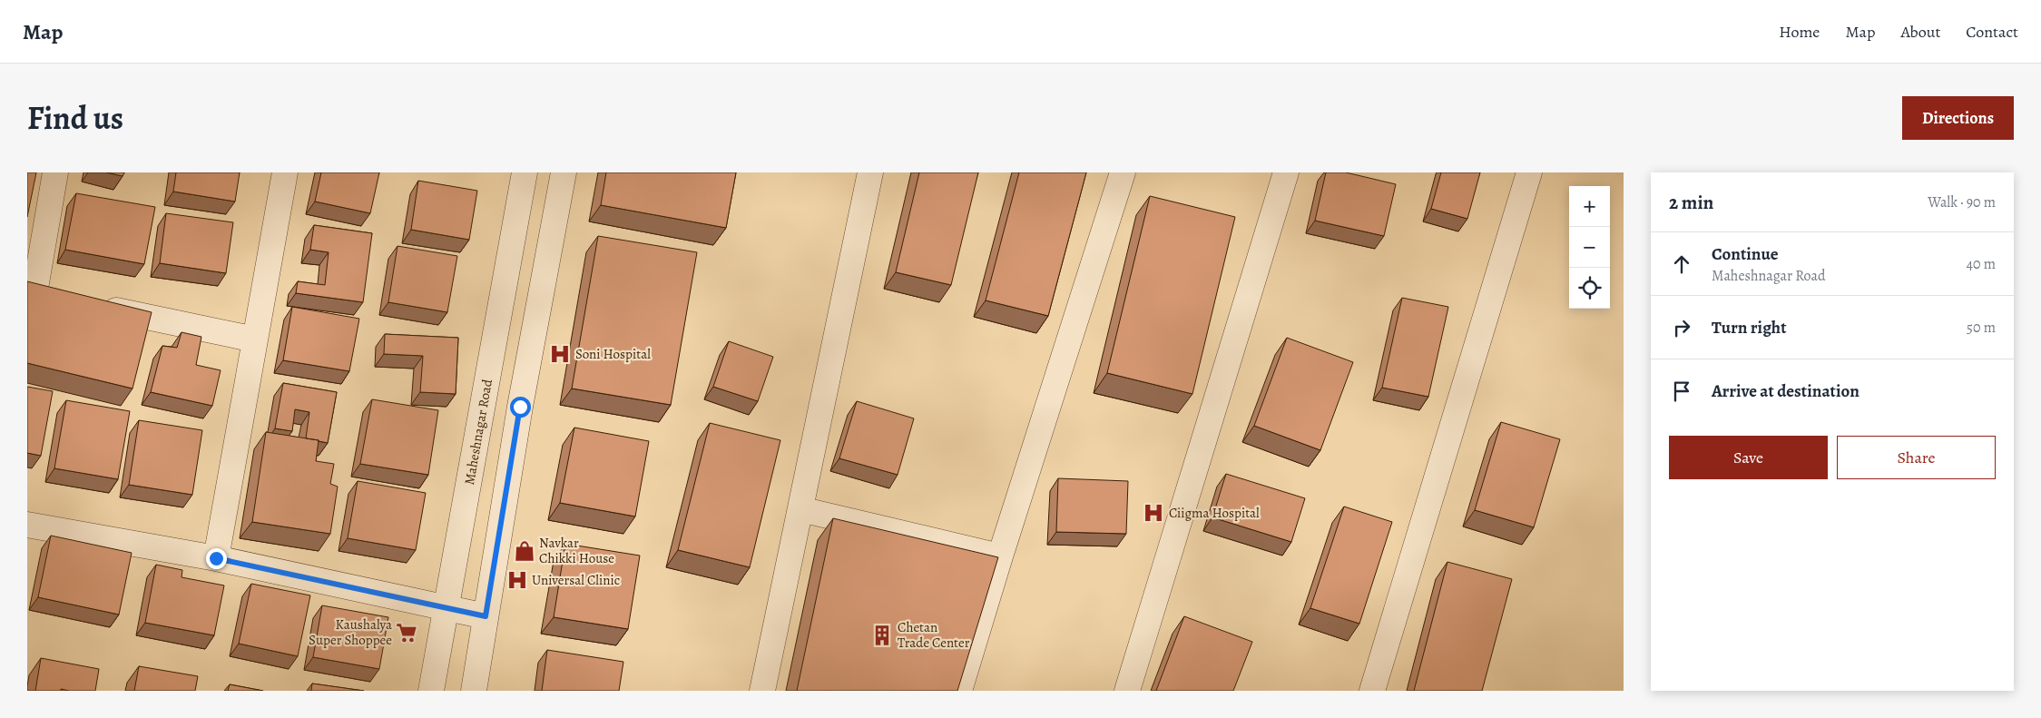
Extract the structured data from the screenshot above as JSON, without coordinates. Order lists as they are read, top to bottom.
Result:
{
  "streets": {
    "street": ["Maheshnagar Road"]
  },
  "places": {
    "hospital": ["Soni Hospital", "Ciigma Hospital", "Universal Clinic"],
    "shop": ["Navkar Chikki House"],
    "supermarket": ["Kaushalya Super Shoppee"],
    "building": ["Chetan Trade Center"]
  },
  "page": {
    "header": "Map",
    "nav": [
      "Home",
      "Map",
      "About",
      "Contact"
    ],
    "title": "Find us",
    "buttons": [
      "Directions",
      ["Save", "Share"]
    ],
    "heading": ["2 min", "Walk · 90 m"],
    "map_buttons": ["+", "−"],
    "list": [
      ["Continue", "Maheshnagar Road", "40 m"],
      ["Turn right", "50 m"],
      "Arrive at destination"
    ]
  }
}
